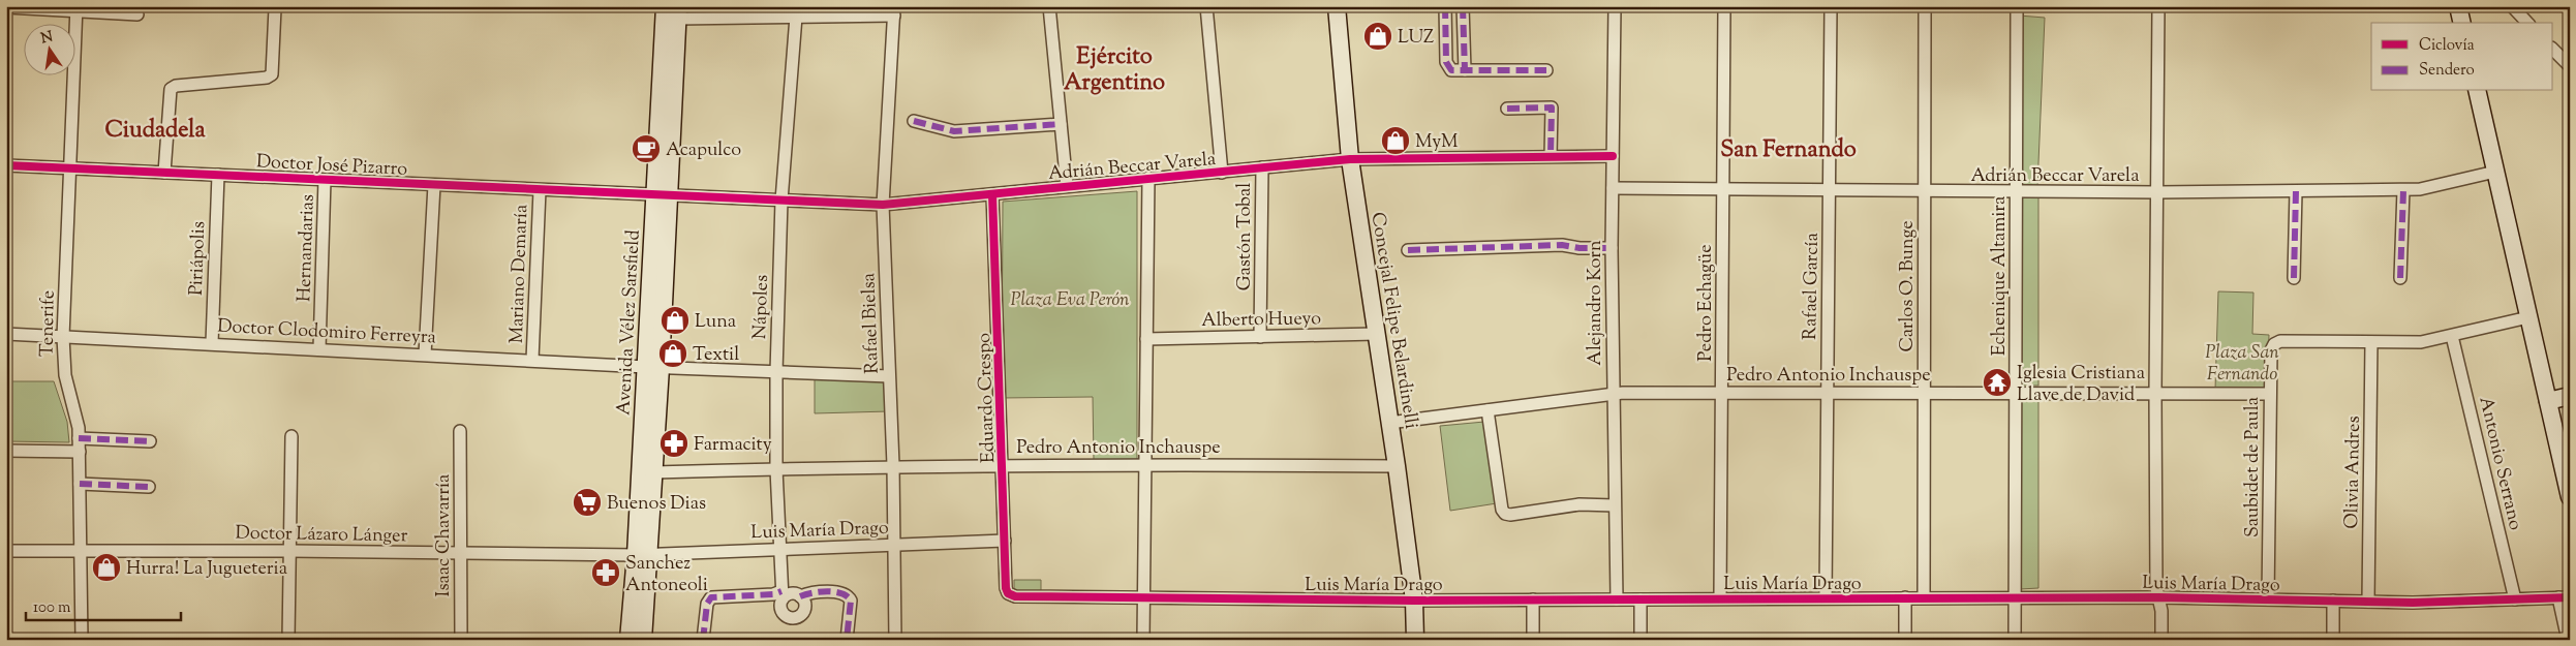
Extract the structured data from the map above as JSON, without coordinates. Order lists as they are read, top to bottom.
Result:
{
  "streets": {
    "main road": ["Concejal Felipe Belardinelli", "Avenida Vélez Sarsfield"],
    "street": [
      "Doctor José Pizarro",
      "Adrián Beccar Varela",
      "Gastón Tobal",
      "Hernandarias",
      "Piriápolis",
      "Mariano Demaría",
      "Echenique Altamira",
      "Rafael García",
      "Carlos O. Bunge",
      "Alejandro Korn",
      "Pedro Echagüe",
      "Nápoles",
      "Alberto Hueyo",
      "Tenerife",
      "Rafael Bielsa",
      "Doctor Clodomiro Ferreyra",
      "Pedro Antonio Inchauspe",
      "Eduardo Crespo",
      "Antonio Serrano",
      "Saubidet de Paula",
      "Olivia Andres",
      "Luis María Drago",
      "Doctor Lázaro Lánger",
      "Isaac Chavarría"
    ]
  },
  "crossings": [
    ["Doctor José Pizarro", "Adrián Beccar Varela"],
    ["Doctor José Pizarro", "Hernandarias"],
    ["Doctor José Pizarro", "Piriápolis"],
    ["Doctor José Pizarro", "Mariano Demaría"],
    ["Doctor José Pizarro", "Avenida Vélez Sarsfield"],
    ["Doctor José Pizarro", "Tenerife"],
    ["Adrián Beccar Varela", "Gastón Tobal"],
    ["Adrián Beccar Varela", "Echenique Altamira"],
    ["Adrián Beccar Varela", "Rafael García"],
    ["Adrián Beccar Varela", "Carlos O. Bunge"],
    ["Adrián Beccar Varela", "Alejandro Korn"],
    ["Adrián Beccar Varela", "Pedro Echagüe"],
    ["Adrián Beccar Varela", "Nápoles"],
    ["Adrián Beccar Varela", "Concejal Felipe Belardinelli"],
    ["Adrián Beccar Varela", "Avenida Vélez Sarsfield"],
    ["Adrián Beccar Varela", "Rafael Bielsa"],
    ["Adrián Beccar Varela", "Eduardo Crespo"],
    ["Gastón Tobal", "Alberto Hueyo"],
    ["Hernandarias", "Doctor Clodomiro Ferreyra"],
    ["Piriápolis", "Doctor Clodomiro Ferreyra"],
    ["Mariano Demaría", "Doctor Clodomiro Ferreyra"],
    ["Echenique Altamira", "Pedro Antonio Inchauspe"],
    ["Echenique Altamira", "Luis María Drago"],
    ["Rafael García", "Pedro Antonio Inchauspe"],
    ["Rafael García", "Luis María Drago"],
    ["Carlos O. Bunge", "Pedro Antonio Inchauspe"],
    ["Carlos O. Bunge", "Luis María Drago"],
    ["Alejandro Korn", "Pedro Antonio Inchauspe"],
    ["Alejandro Korn", "Luis María Drago"],
    ["Pedro Echagüe", "Pedro Antonio Inchauspe"],
    ["Pedro Echagüe", "Luis María Drago"],
    ["Nápoles", "Pedro Antonio Inchauspe"],
    ["Nápoles", "Luis María Drago"],
    ["Alberto Hueyo", "Concejal Felipe Belardinelli"],
    ["Concejal Felipe Belardinelli", "Pedro Antonio Inchauspe"],
    ["Concejal Felipe Belardinelli", "Luis María Drago"],
    ["Avenida Vélez Sarsfield", "Doctor Clodomiro Ferreyra"],
    ["Avenida Vélez Sarsfield", "Pedro Antonio Inchauspe"],
    ["Avenida Vélez Sarsfield", "Luis María Drago"],
    ["Avenida Vélez Sarsfield", "Doctor Lázaro Lánger"],
    ["Tenerife", "Doctor Clodomiro Ferreyra"],
    ["Tenerife", "Doctor Lázaro Lánger"],
    ["Rafael Bielsa", "Pedro Antonio Inchauspe"],
    ["Rafael Bielsa", "Luis María Drago"],
    ["Pedro Antonio Inchauspe", "Eduardo Crespo"],
    ["Pedro Antonio Inchauspe", "Saubidet de Paula"],
    ["Eduardo Crespo", "Luis María Drago"],
    ["Antonio Serrano", "Luis María Drago"],
    ["Saubidet de Paula", "Olivia Andres"],
    ["Saubidet de Paula", "Luis María Drago"],
    ["Olivia Andres", "Luis María Drago"],
    ["Luis María Drago", "Doctor Lázaro Lánger"],
    ["Doctor Lázaro Lánger", "Isaac Chavarría"]
  ],
  "districts": ["Ejército Argentino", "Ciudadela", "San Fernando"],
  "parks": ["Plaza Eva Perón", "Plaza San Fernando"],
  "places": {
    "shop": [
      "LUZ",
      "MyM",
      "Luna",
      "Textil",
      "Hurra! La Jugueteria"
    ],
    "cafe": ["Acapulco"],
    "temple": ["Iglesia Cristiana Llave de David"],
    "pharmacy": ["Farmacity", "Sanchez Antoneoli"],
    "supermarket": ["Buenos Dias"]
  },
  "legend": ["Ciclovía", "Sendero"],
  "scale_bar": "100 m",
  "north": "top"
}
